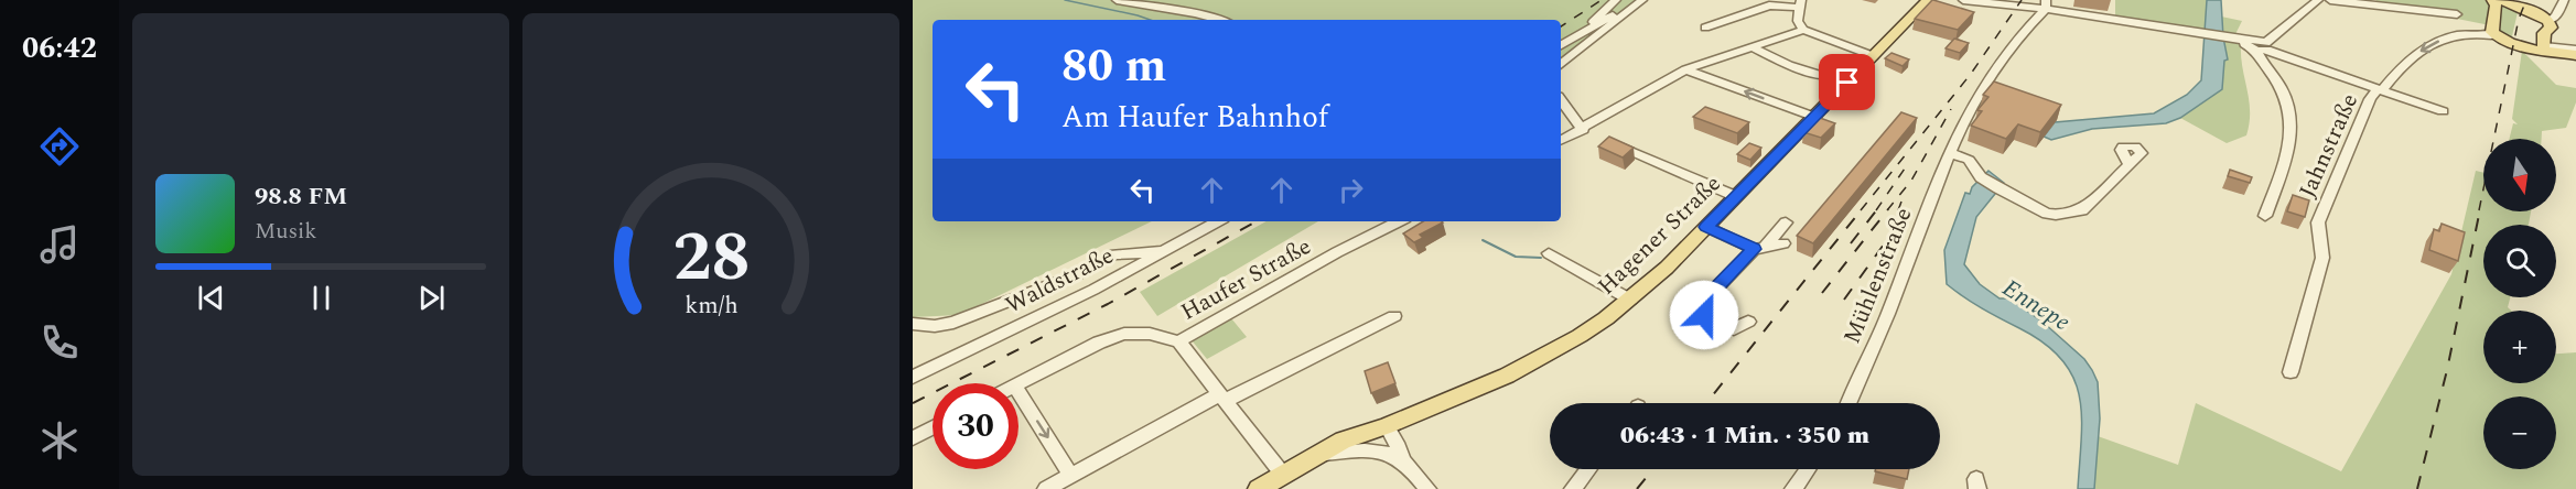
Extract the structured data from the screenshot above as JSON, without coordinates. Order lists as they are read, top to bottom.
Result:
{
  "streets": {
    "main road": ["Hagener Straße"],
    "street": [
      "Jahnstraße",
      "Mühlenstraße",
      "Haufer Straße",
      "Waldstraße"
    ]
  },
  "crossings": [
    ["Jahnstraße", "Mühlenstraße"]
  ],
  "water": ["Ennepe"],
  "north": "bottom",
  "page": {
    "tabs": "06:42",
    "turn": ["80 m", "Am Haufer Bahnhof"],
    "map_buttons": ["+", "−"],
    "song": ["98.8 FM", "Musik"],
    "limit": "30",
    "trip": "06:43 · 1 Min. · 350 m",
    "gauge": ["28", "km/h"]
  }
}
